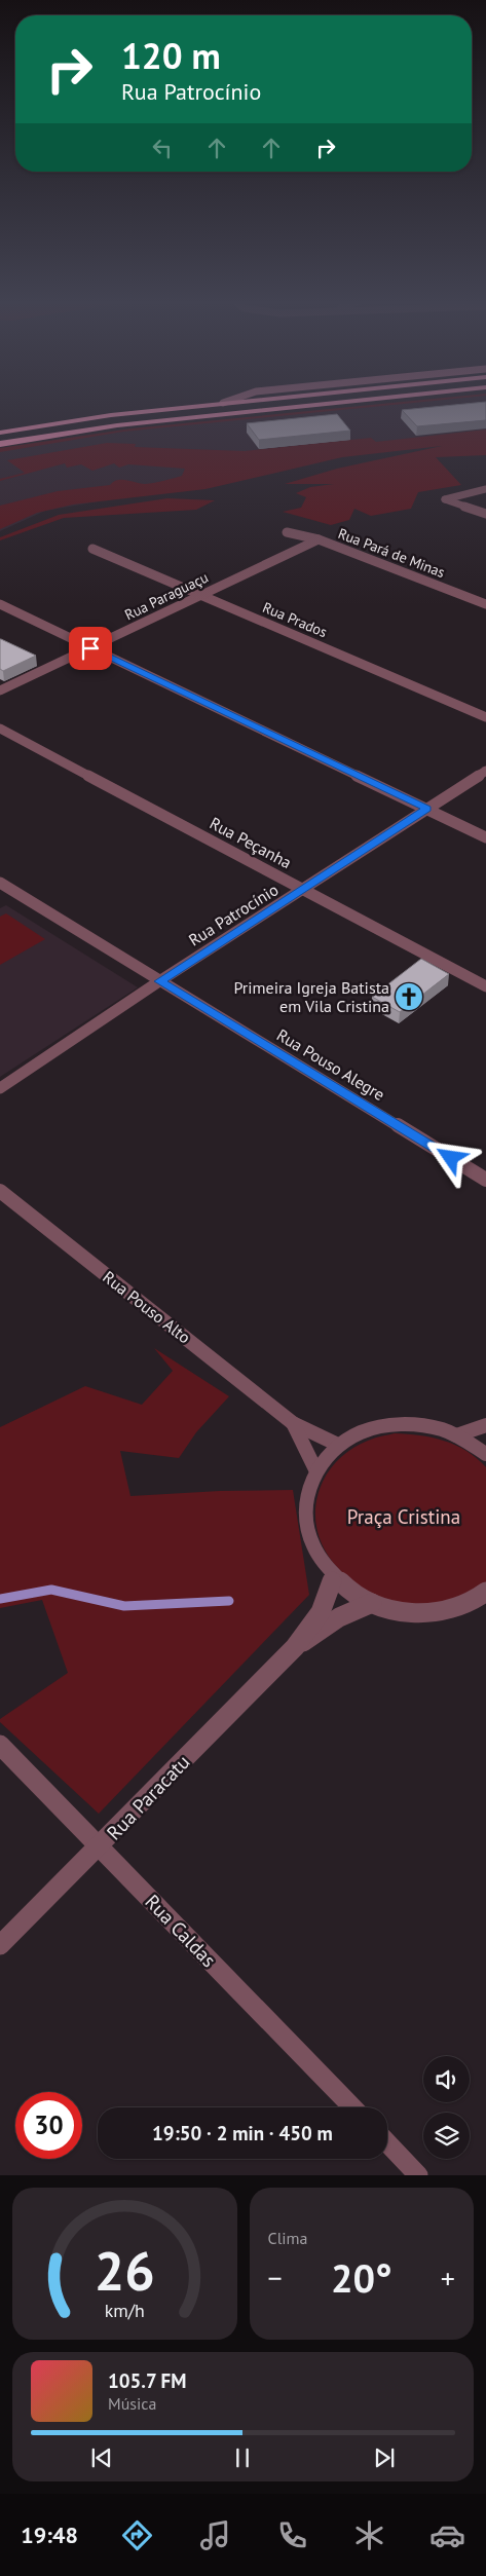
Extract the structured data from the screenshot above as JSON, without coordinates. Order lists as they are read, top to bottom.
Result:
{
  "streets": {
    "street": [
      "Rua Pará de Minas",
      "Rua Paraguaçu",
      "Rua Prados",
      "Rua Peçanha",
      "Rua Patrocínio",
      "Rua Pouso Alegre",
      "Rua Pouso Alto",
      "Rua Paracatu",
      "Rua Caldas"
    ]
  },
  "crossings": [
    ["Rua Pará de Minas", "Rua Paraguaçu"],
    ["Rua Paraguaçu", "Rua Prados"],
    ["Rua Peçanha", "Rua Patrocínio"],
    ["Rua Patrocínio", "Rua Pouso Alegre"],
    ["Rua Paracatu", "Rua Caldas"]
  ],
  "parks": ["Praça Cristina"],
  "places": {
    "church": ["Primeira Igreja Batista em Vila Cristina"]
  },
  "page": {
    "turn": ["120 m", "Rua Patrocínio"],
    "limit": "30",
    "trip": "19:50 · 2 min · 450 m",
    "tile": "Clima",
    "heat": ["−", "20°", "+"],
    "song": ["105.7 FM", "Música"],
    "tabs": "19:48",
    "gauge": ["26", "km/h"]
  }
}
